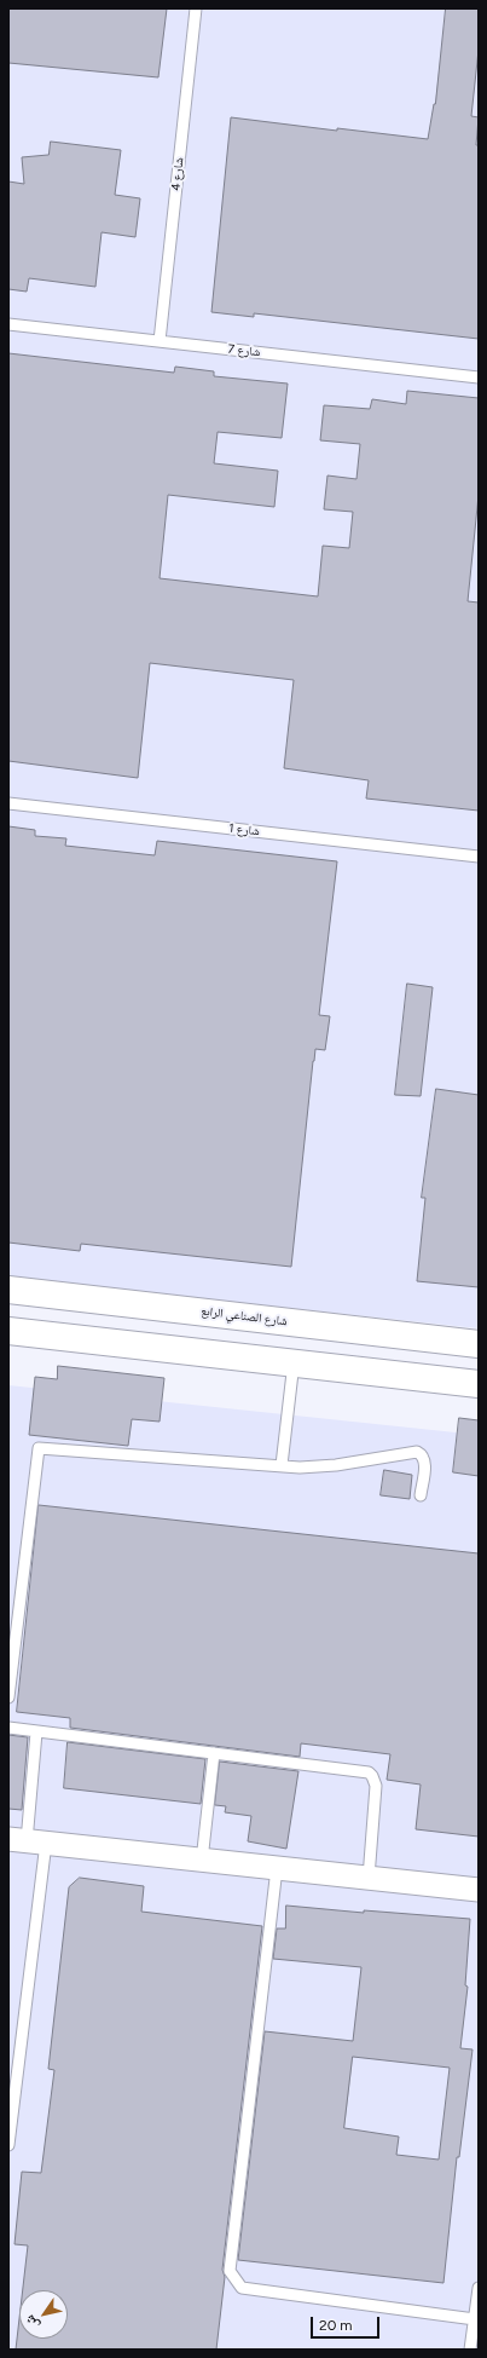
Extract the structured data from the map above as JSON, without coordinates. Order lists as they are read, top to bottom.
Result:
{
  "streets": {
    "main road": ["شارع الصناعي الرابع"],
    "lane": ["شارع 4", "شارع 7", "شارع 1"]
  },
  "crossings": [
    ["شارع 4", "شارع 7"]
  ],
  "scale_bar": "20 m",
  "north": "bottom left"
}
